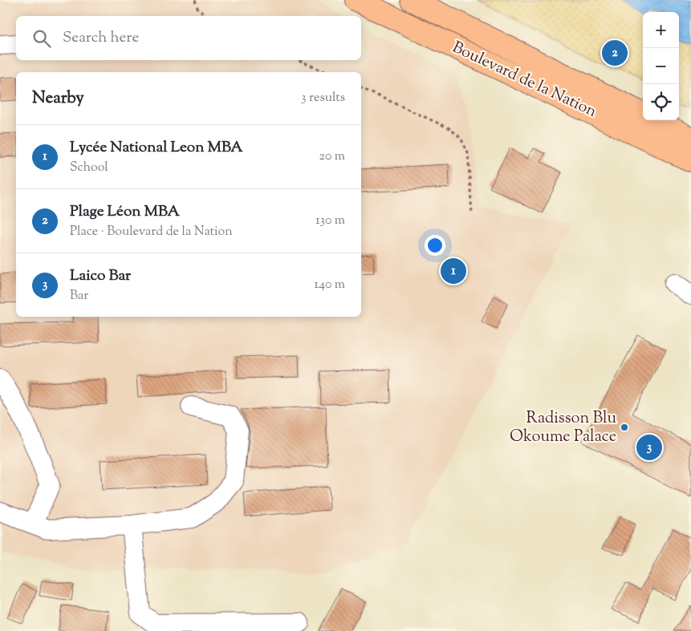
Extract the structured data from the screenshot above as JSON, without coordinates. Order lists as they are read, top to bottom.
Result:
{
  "streets": {
    "main road": ["Boulevard de la Nation"]
  },
  "places": ["Radisson Blu Okoume Palace"],
  "page": {
    "map_buttons": ["+", "−"],
    "search": "Search here",
    "pins": ["2", "1", "3"],
    "heading": ["Nearby", "3 results"],
    "list": [
      {
        "mark": "1",
        "name": "Lycée National Leon MBA",
        "note": "School",
        "value": "20 m"
      },
      {
        "mark": "2",
        "name": "Plage Léon MBA",
        "note": "Place · Boulevard de la Nation",
        "value": "130 m"
      },
      {
        "mark": "3",
        "name": "Laico Bar",
        "note": "Bar",
        "value": "140 m"
      }
    ]
  }
}
